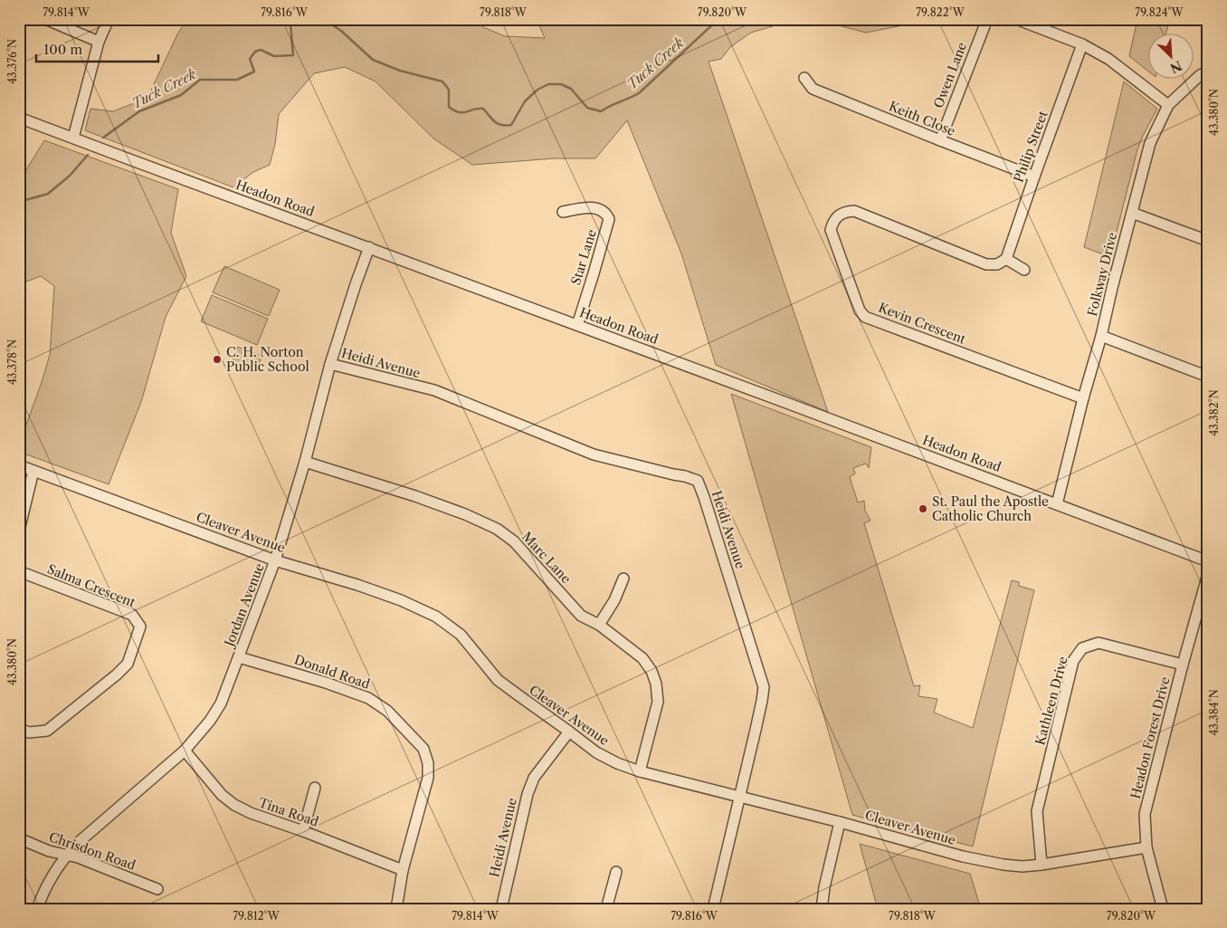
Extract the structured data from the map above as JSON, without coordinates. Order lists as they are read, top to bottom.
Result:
{
  "streets": {
    "street": [
      "Owen Lane",
      "Keith Close",
      "Philip Street",
      "Headon Road",
      "Star Lane",
      "Folkway Drive",
      "Kevin Crescent",
      "Heidi Avenue",
      "Cleaver Avenue",
      "Marc Lane",
      "Salma Crescent",
      "Jordan Avenue",
      "Donald Road",
      "Kathleen Drive",
      "Headon Forest Drive",
      "Tina Road",
      "Chrisdon Road"
    ]
  },
  "crossings": [
    ["Owen Lane", "Keith Close"],
    ["Keith Close", "Philip Street"],
    ["Philip Street", "Kevin Crescent"],
    ["Headon Road", "Star Lane"],
    ["Headon Road", "Folkway Drive"],
    ["Headon Road", "Jordan Avenue"],
    ["Folkway Drive", "Kevin Crescent"],
    ["Heidi Avenue", "Cleaver Avenue"],
    ["Heidi Avenue", "Jordan Avenue"],
    ["Cleaver Avenue", "Marc Lane"],
    ["Cleaver Avenue", "Jordan Avenue"],
    ["Cleaver Avenue", "Kathleen Drive"],
    ["Cleaver Avenue", "Headon Forest Drive"],
    ["Marc Lane", "Jordan Avenue"],
    ["Jordan Avenue", "Donald Road"],
    ["Jordan Avenue", "Tina Road"],
    ["Jordan Avenue", "Chrisdon Road"],
    ["Donald Road", "Tina Road"],
    ["Kathleen Drive", "Headon Forest Drive"]
  ],
  "water": ["Tuck Creek"],
  "places": ["C. H. Norton Public School", "St. Paul the Apostle Catholic Church"],
  "scale_bar": "100 m",
  "north": "bottom right",
  "coordinates": [
    "79.814°W",
    "79.816°W",
    "79.818°W",
    "79.820°W",
    "79.822°W",
    "79.824°W",
    "43.376°N",
    "43.380°N",
    "43.378°N",
    "43.382°N",
    "43.384°N",
    "79.812°W"
  ]
}
